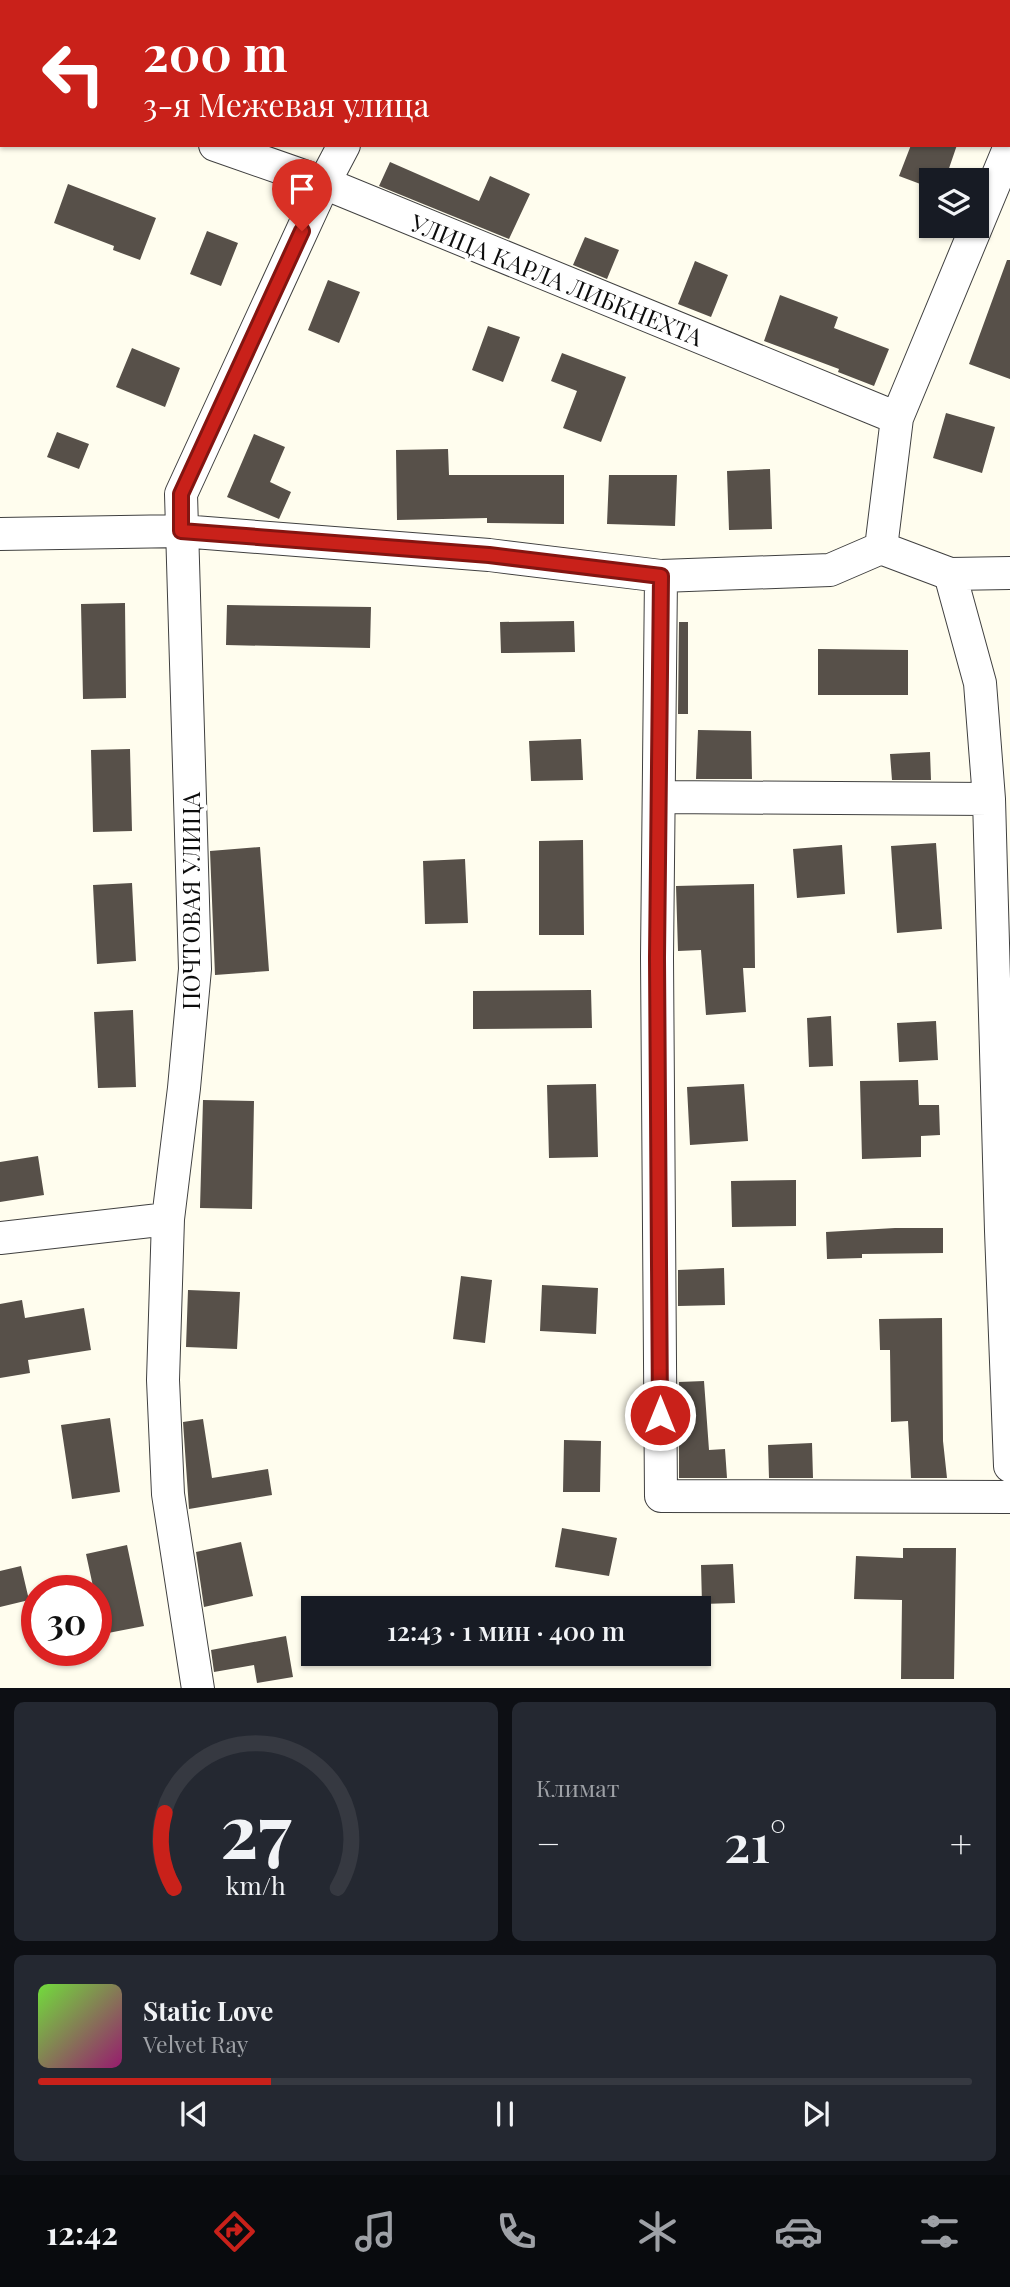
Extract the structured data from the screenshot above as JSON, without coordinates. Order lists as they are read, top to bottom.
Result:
{
  "streets": {
    "street": ["УЛИЦА КАРЛА ЛИБКНЕХТА", "ПОЧТОВАЯ УЛИЦА"]
  },
  "crossings": [
    ["УЛИЦА КАРЛА ЛИБКНЕХТА", "ПОЧТОВАЯ УЛИЦА"]
  ],
  "page": {
    "turn": ["200 m", "3-я Межевая улица"],
    "limit": "30",
    "trip": "12:43 · 1 мин · 400 m",
    "tile": "Климат",
    "heat": ["−", "21°", "+"],
    "song": ["Static Love", "Velvet Ray"],
    "tabs": "12:42",
    "gauge": ["27", "km/h"]
  }
}
